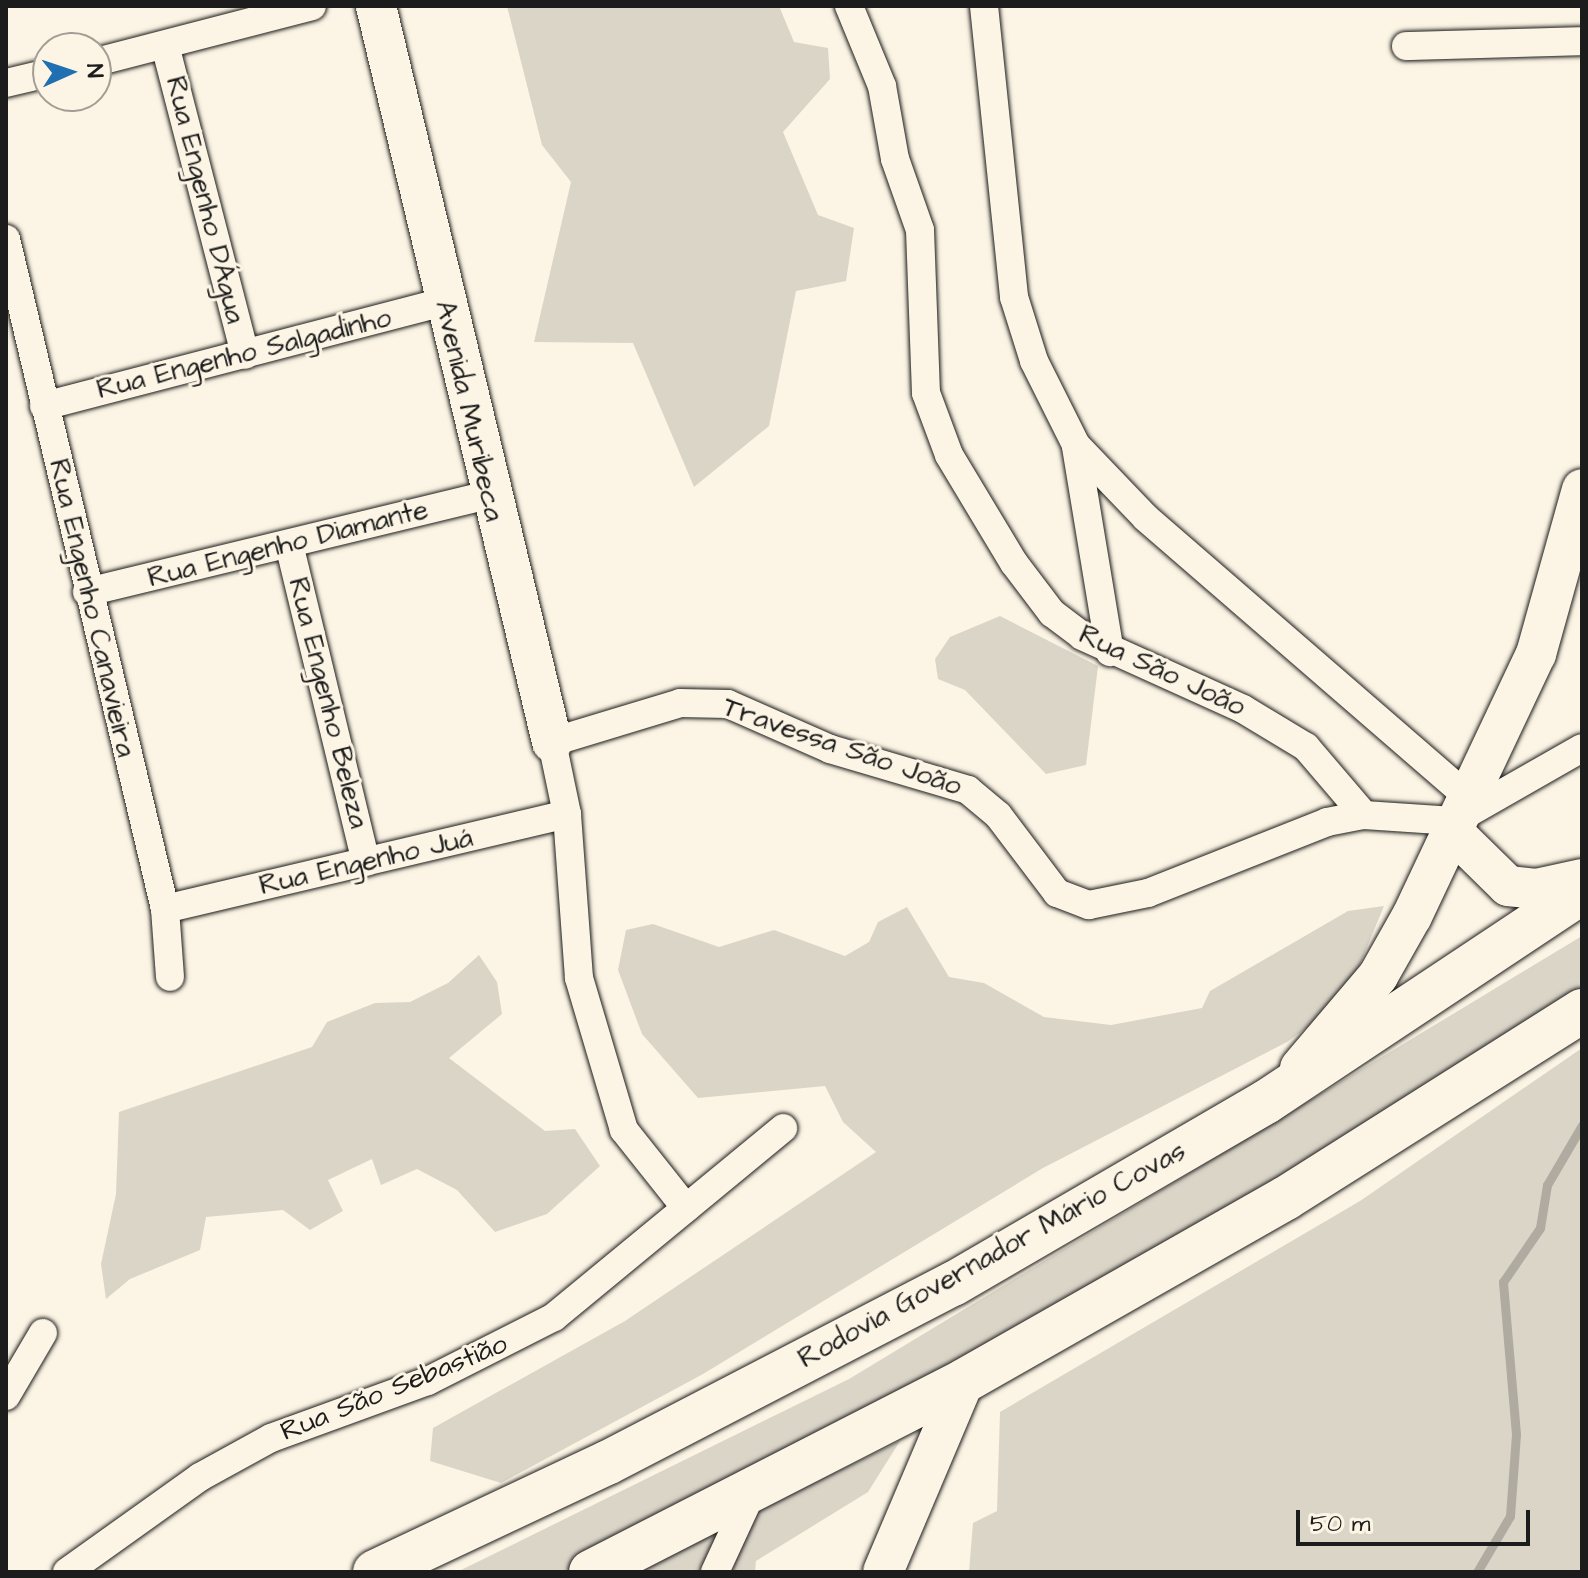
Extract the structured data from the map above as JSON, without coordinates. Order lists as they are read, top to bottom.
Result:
{
  "streets": {
    "highway": ["Rodovia Governador Mário Covas"],
    "street": [
      "Rua Engenho DÁgua",
      "Rua Engenho Salgadinho",
      "Avenida Muribeca",
      "Rua Engenho Diamante",
      "Rua Engenho Canavieira",
      "Rua São João",
      "Rua Engenho Beleza",
      "Travessa São João",
      "Rua Engenho Juá",
      "Rua São Sebastião"
    ]
  },
  "crossings": [
    ["Rua Engenho DÁgua", "Rua Engenho Salgadinho"],
    ["Rua Engenho Salgadinho", "Avenida Muribeca"],
    ["Rua Engenho Salgadinho", "Rua Engenho Canavieira"],
    ["Avenida Muribeca", "Rua Engenho Diamante"],
    ["Avenida Muribeca", "Travessa São João"],
    ["Avenida Muribeca", "Rua Engenho Juá"],
    ["Avenida Muribeca", "Rua São Sebastião"],
    ["Rua Engenho Diamante", "Rua Engenho Canavieira"],
    ["Rua Engenho Diamante", "Rua Engenho Beleza"],
    ["Rua Engenho Canavieira", "Rua Engenho Juá"],
    ["Rua São João", "Travessa São João"],
    ["Rua Engenho Beleza", "Rua Engenho Juá"]
  ],
  "scale_bar": "50 m",
  "north": "right"
}
